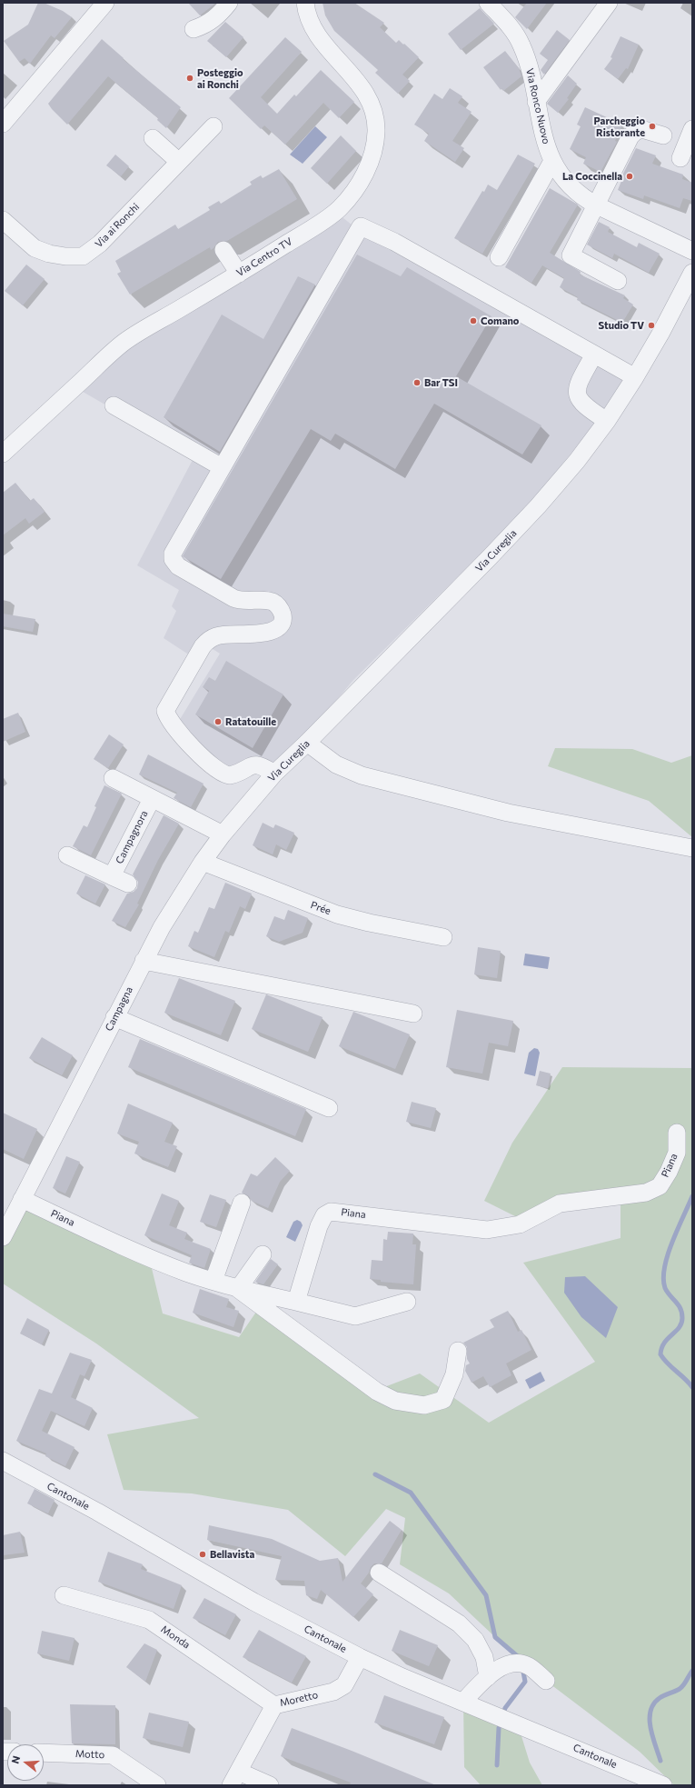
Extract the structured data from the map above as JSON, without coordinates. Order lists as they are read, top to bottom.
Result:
{
  "streets": {
    "street": [
      "Via Ronco Nuovo",
      "Via ai Ronchi",
      "Via Centro TV",
      "Via Cureglia",
      "Campagnora",
      "Prée",
      "Campagna",
      "Piana",
      "Cantonale",
      "Monda",
      "Moretto",
      "Motto"
    ]
  },
  "crossings": [
    ["Via Cureglia", "Campagna"],
    ["Campagnora", "Campagna"],
    ["Prée", "Campagna"],
    ["Campagna", "Piana"],
    ["Cantonale", "Moretto"],
    ["Monda", "Moretto"]
  ],
  "places": [
    "Posteggio ai Ronchi",
    "Parcheggio Ristorante",
    "La Coccinella",
    "Comano",
    "Studio TV",
    "Bar TSI",
    "Ratatouille",
    "Bellavista"
  ],
  "north": "left"
}
